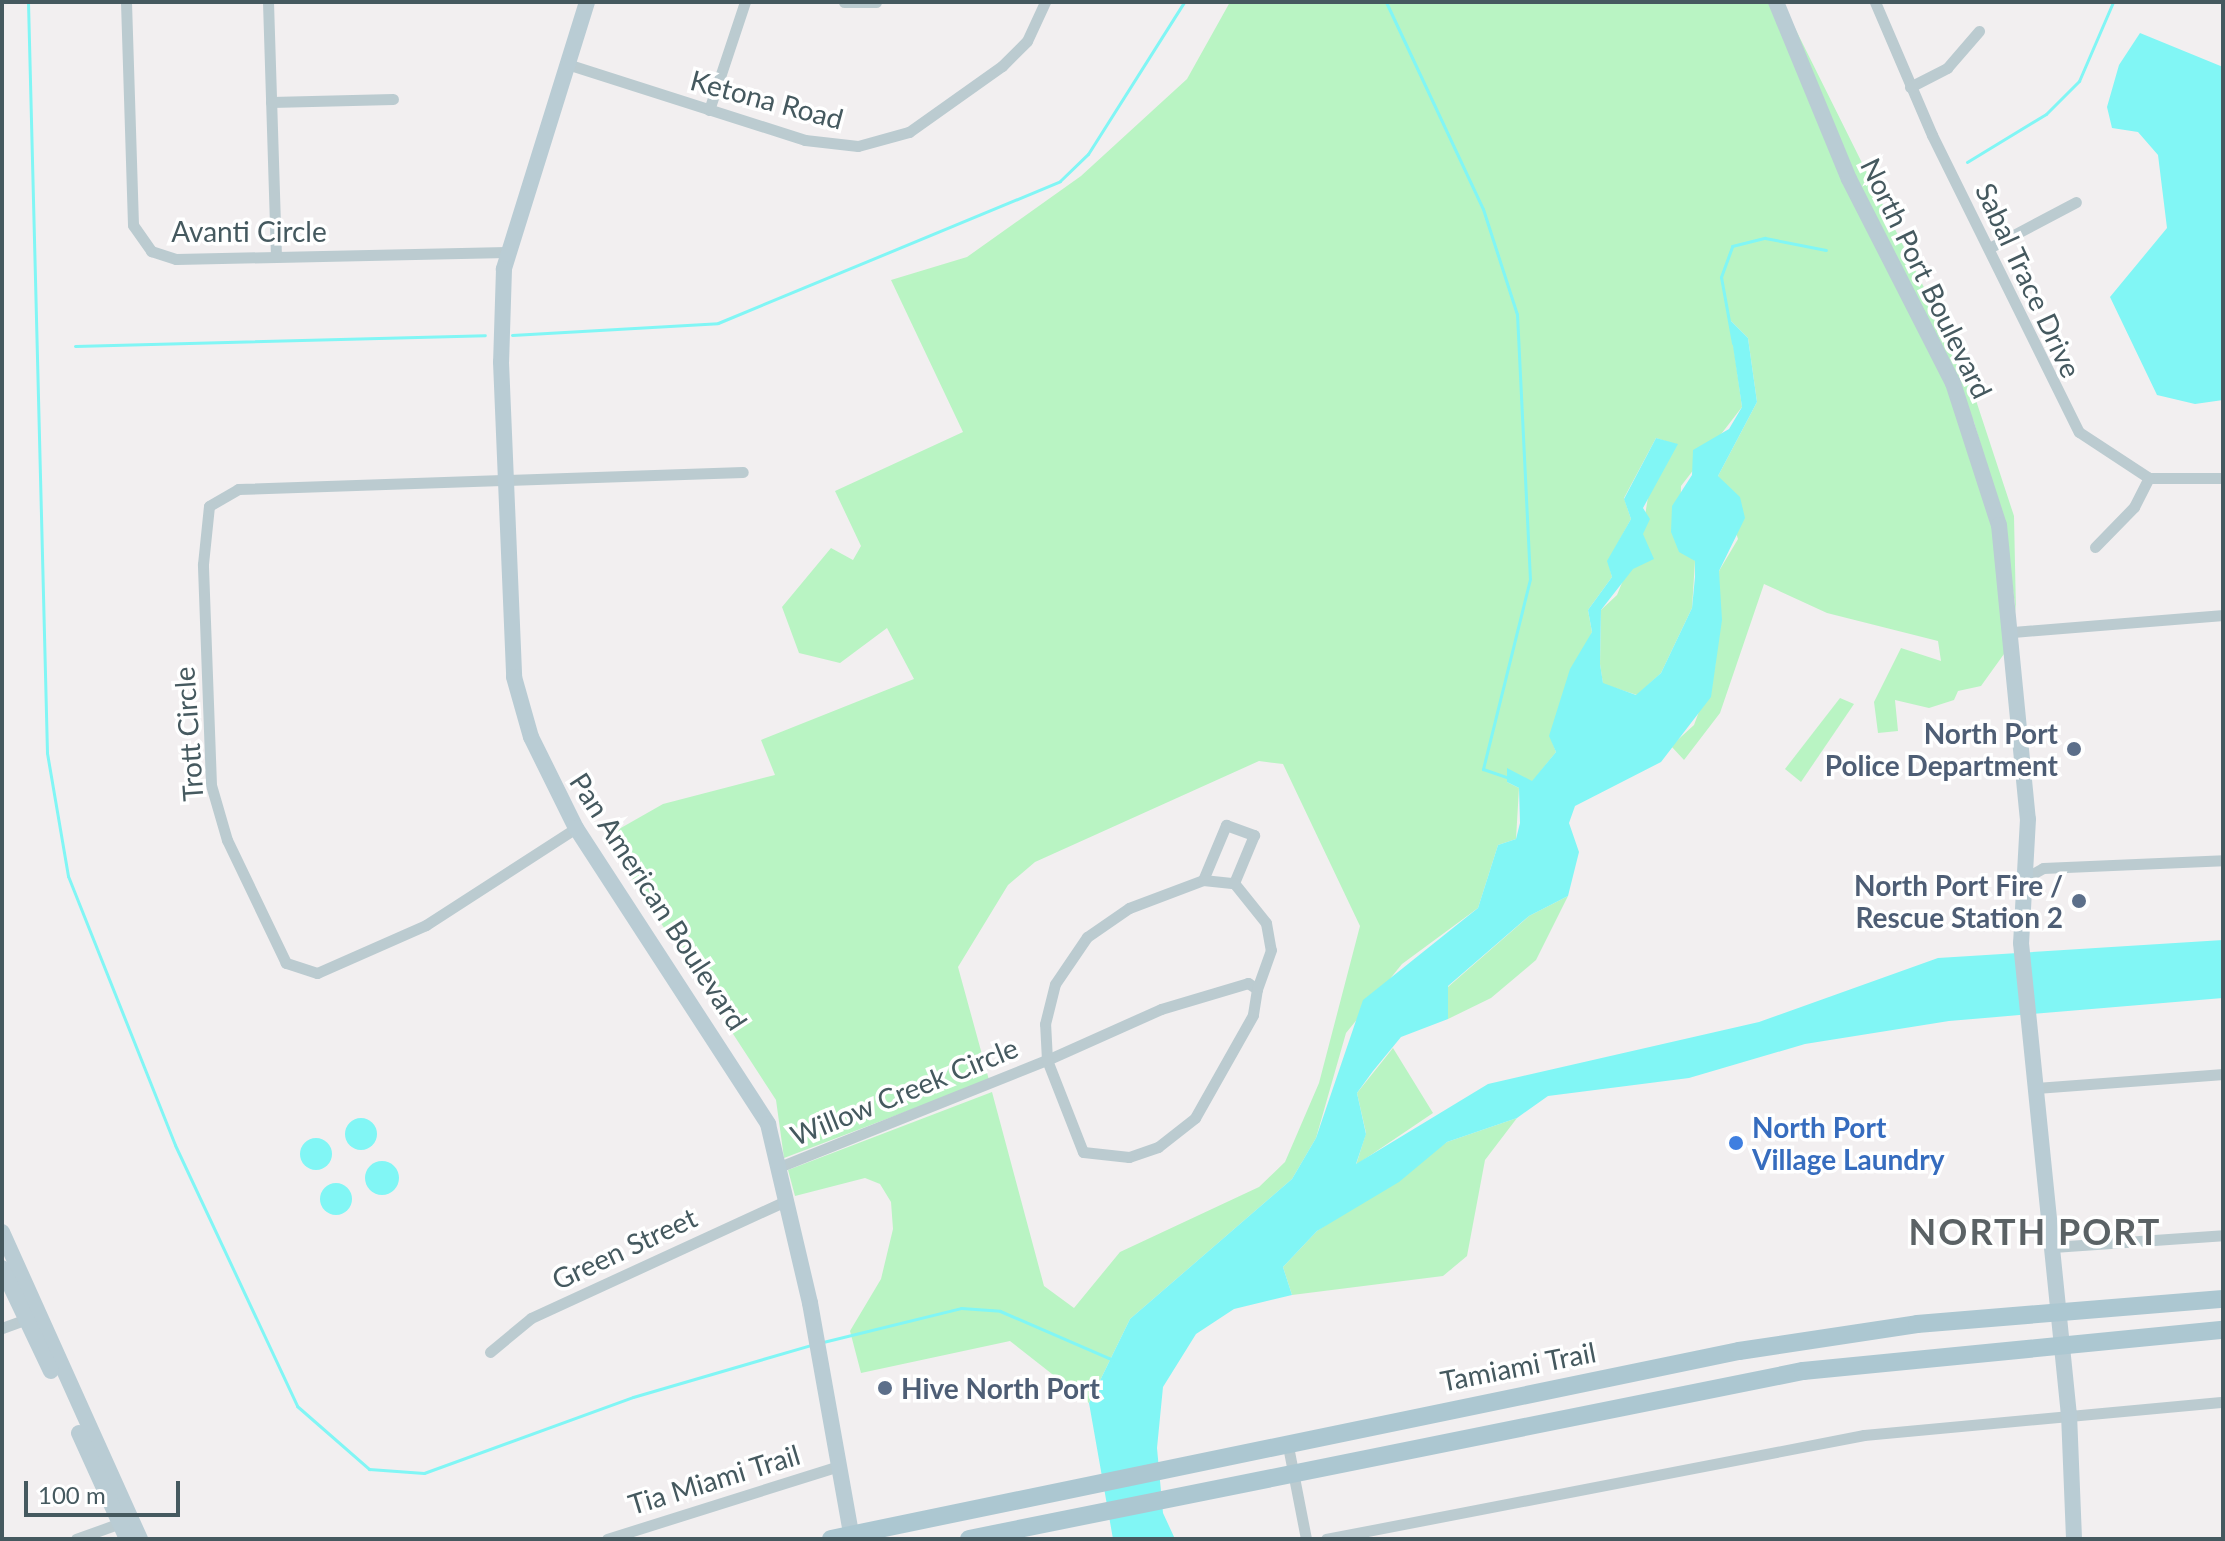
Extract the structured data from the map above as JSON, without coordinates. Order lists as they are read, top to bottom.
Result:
{
  "streets": {
    "main road": ["Tamiami Trail"],
    "street": [
      "Ketona Road",
      "Avanti Circle",
      "North Port Boulevard",
      "Sabal Trace Drive",
      "Trott Circle",
      "Pan American Boulevard",
      "Willow Creek Circle",
      "Green Street",
      "Tia Miami Trail"
    ]
  },
  "crossings": [
    ["Ketona Road", "Pan American Boulevard"],
    ["Avanti Circle", "Pan American Boulevard"],
    ["North Port Boulevard", "Tamiami Trail"],
    ["Trott Circle", "Pan American Boulevard"],
    ["Pan American Boulevard", "Willow Creek Circle"],
    ["Pan American Boulevard", "Green Street"],
    ["Pan American Boulevard", "Tamiami Trail"],
    ["Pan American Boulevard", "Tia Miami Trail"]
  ],
  "districts": ["NORTH PORT"],
  "places": [
    "North Port Police Department",
    "North Port Fire / Rescue Station 2",
    "North Port Village Laundry",
    "Hive North Port"
  ],
  "scale_bar": "100 m"
}
